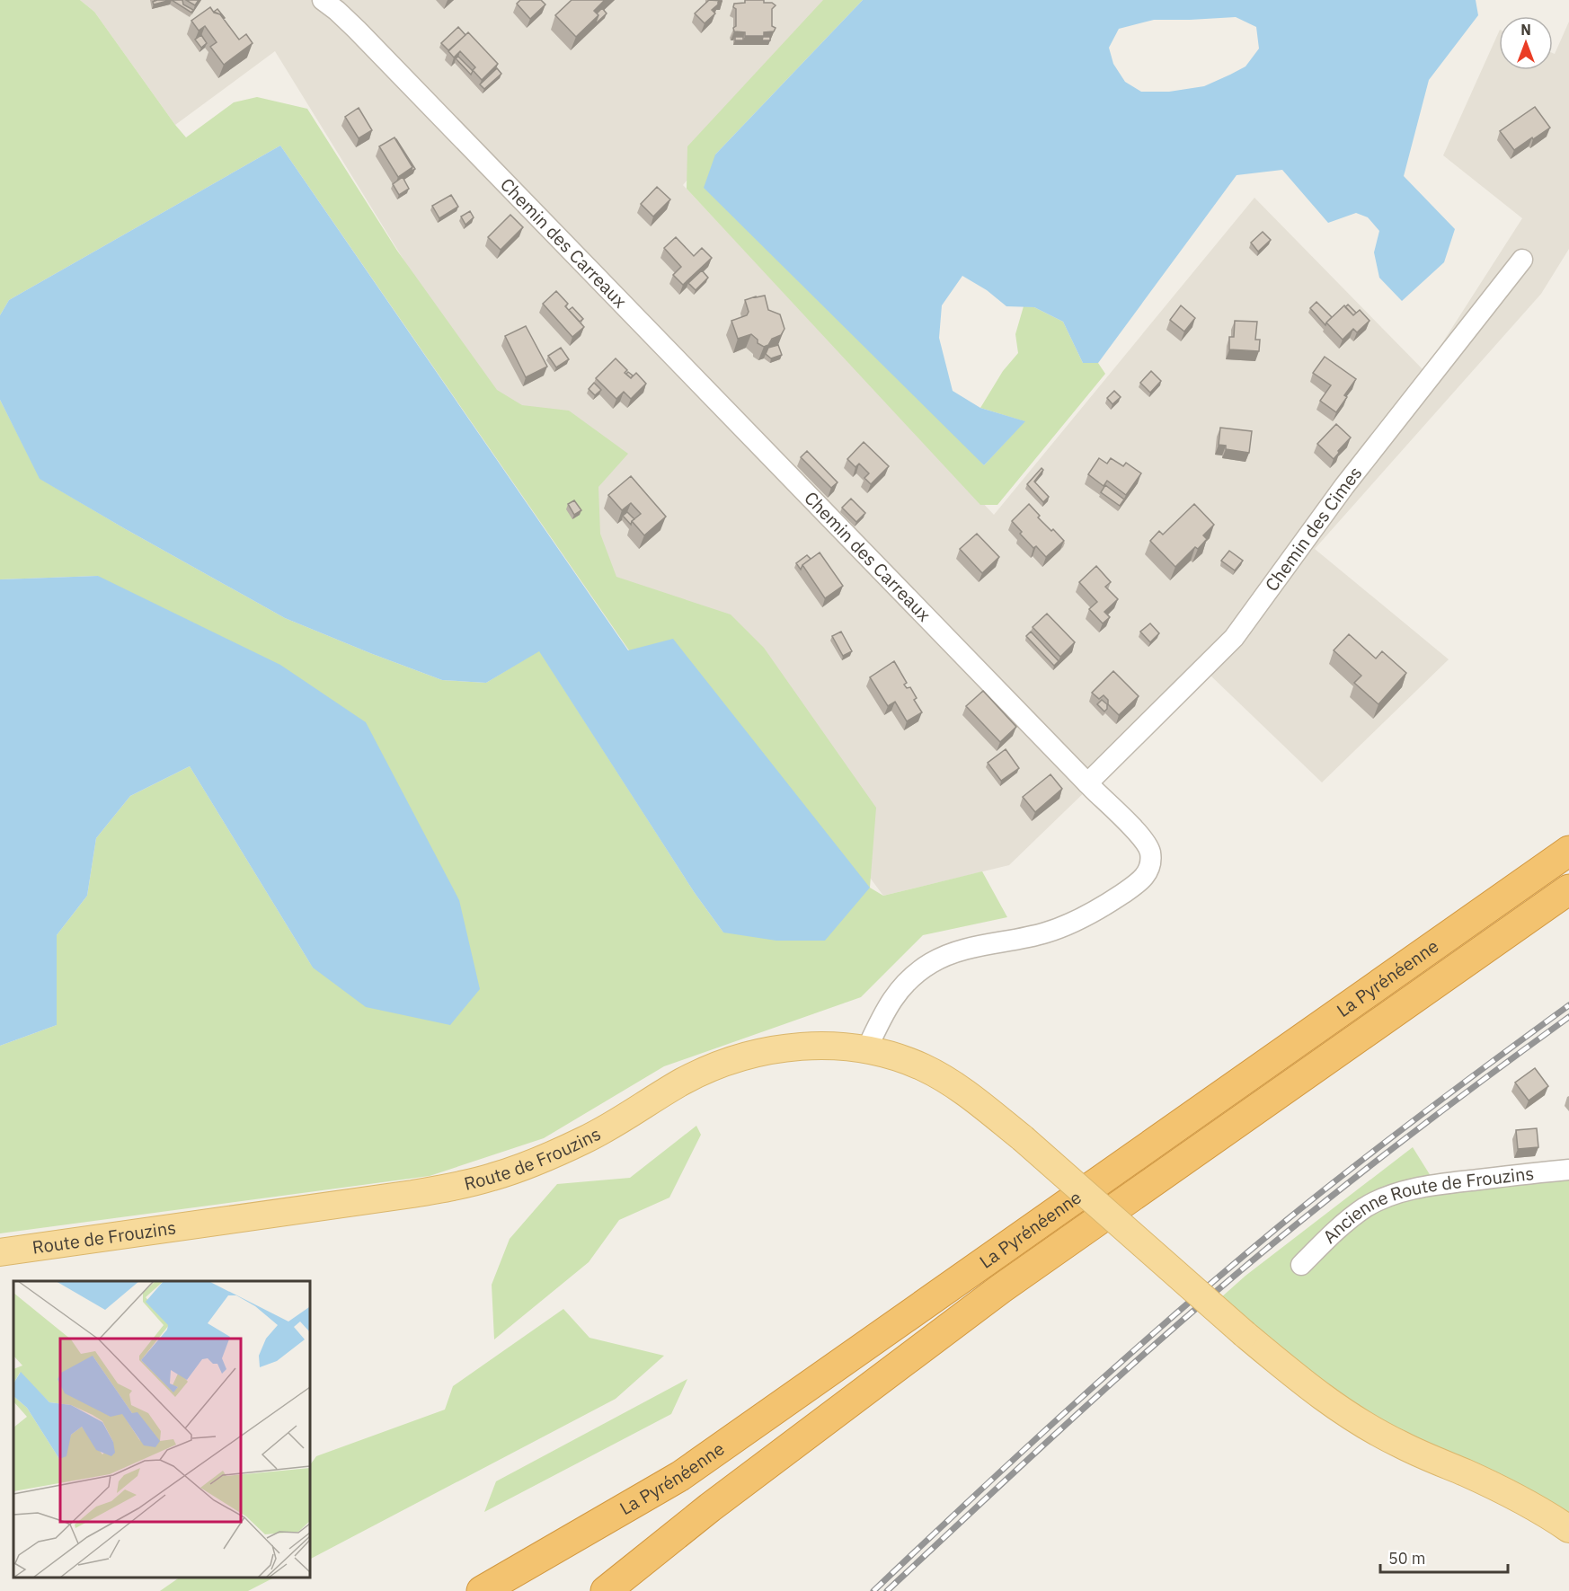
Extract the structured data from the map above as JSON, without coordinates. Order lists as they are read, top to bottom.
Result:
{
  "streets": {
    "highway": ["La Pyrénéenne"],
    "main road": ["Route de Frouzins"],
    "street": ["Chemin des Carreaux", "Chemin des Cimes", "Ancienne Route de Frouzins"]
  },
  "crossings": [
    ["Chemin des Carreaux", "Chemin des Cimes"],
    ["Chemin des Carreaux", "Route de Frouzins"]
  ],
  "scale_bar": "50 m",
  "north": "top"
}
